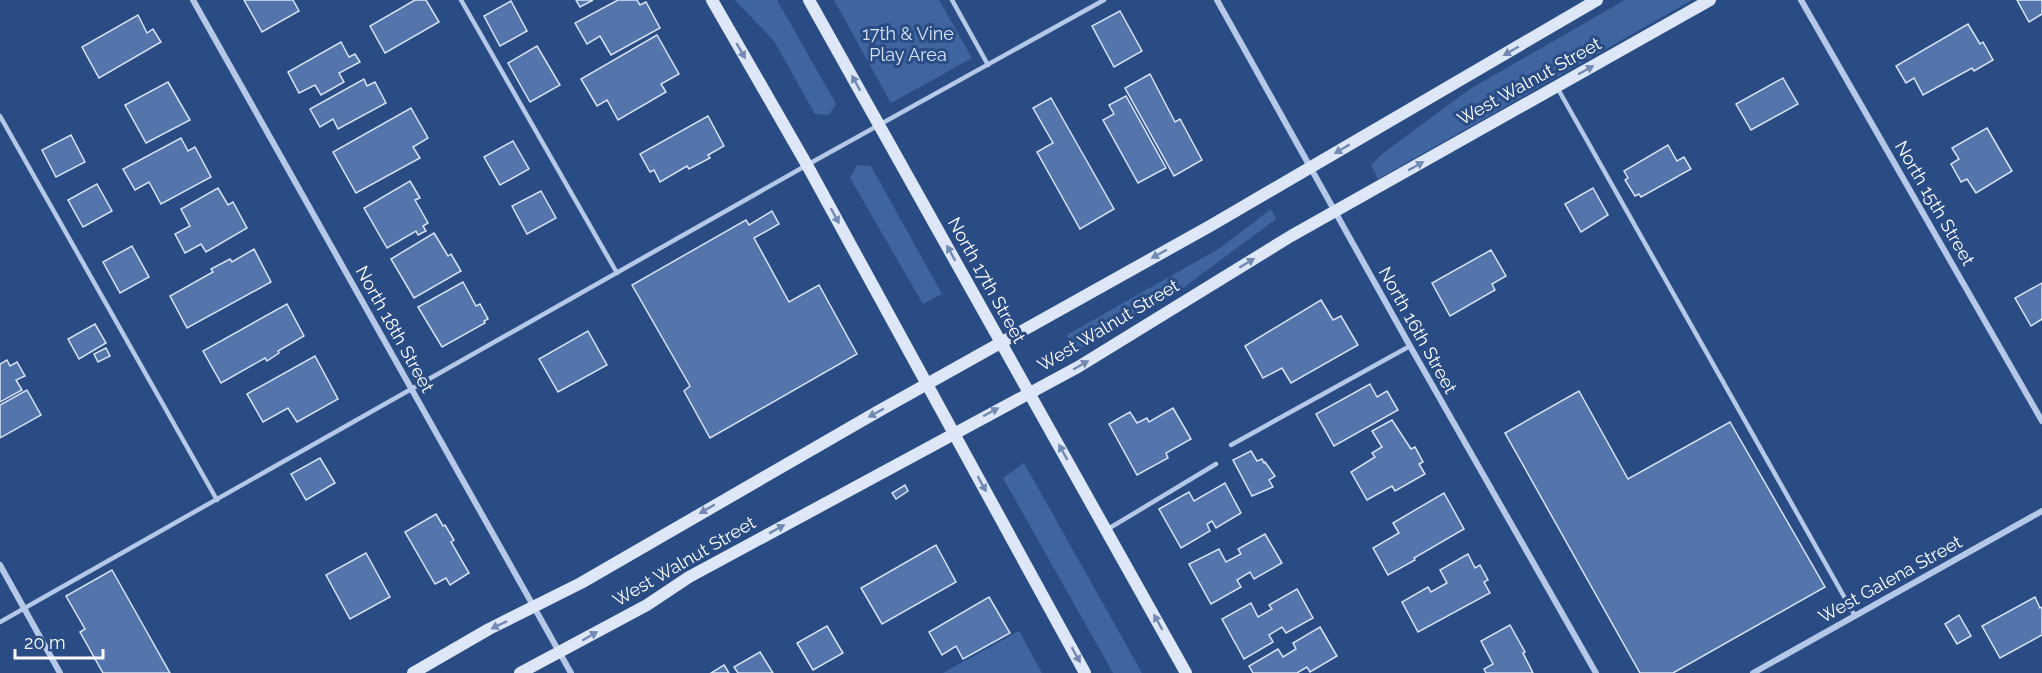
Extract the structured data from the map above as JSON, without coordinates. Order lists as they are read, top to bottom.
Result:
{
  "streets": {
    "main road": ["West Walnut Street", "North 17th Street"],
    "street": [
      "North 15th Street",
      "North 18th Street",
      "North 16th Street",
      "West Galena Street"
    ]
  },
  "crossings": [
    ["West Walnut Street", "North 17th Street"],
    ["West Walnut Street", "North 18th Street"],
    ["West Walnut Street", "North 16th Street"]
  ],
  "parks": ["17th & Vine Play Area"],
  "scale_bar": "20 m"
}
